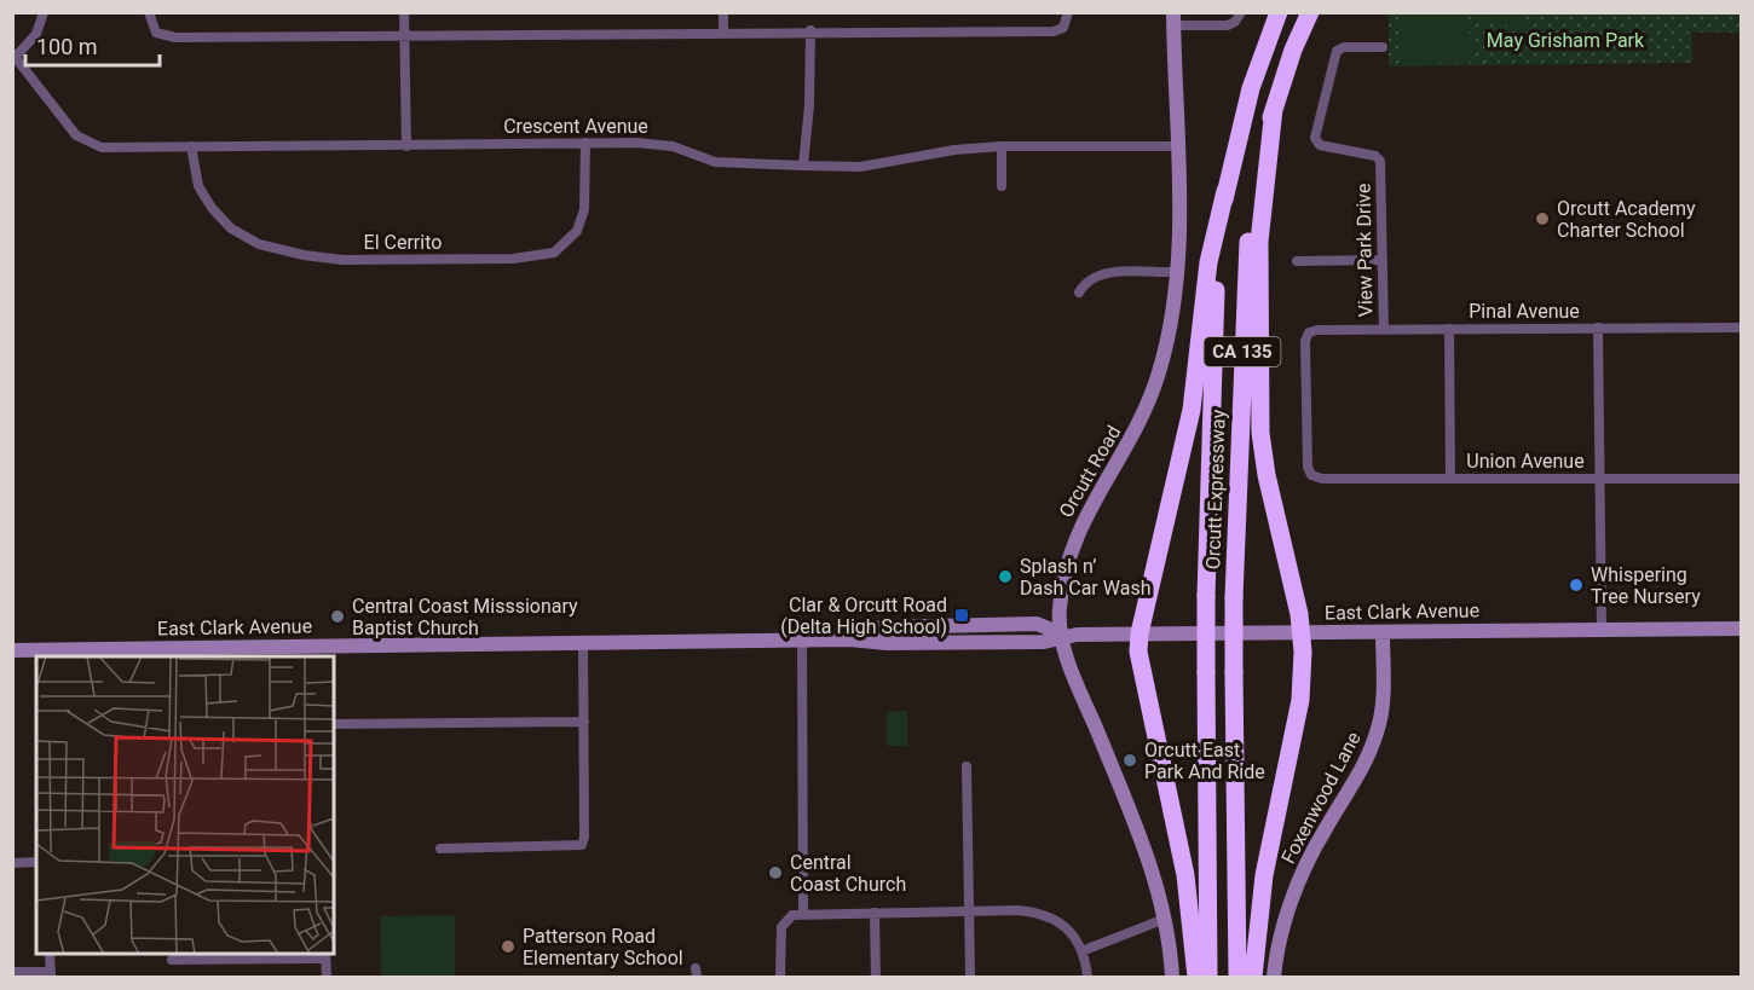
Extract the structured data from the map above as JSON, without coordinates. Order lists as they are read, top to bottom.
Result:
{
  "streets": {
    "highway": ["CA 135", "Orcutt Expressway"],
    "main road": ["Orcutt Road", "East Clark Avenue", "Foxenwood Lane"],
    "street": [
      "Crescent Avenue",
      "El Cerrito",
      "View Park Drive",
      "Pinal Avenue",
      "Union Avenue"
    ]
  },
  "crossings": [
    ["Crescent Avenue", "El Cerrito"],
    ["Crescent Avenue", "Orcutt Road"],
    ["View Park Drive", "Pinal Avenue"],
    ["Pinal Avenue", "Union Avenue"],
    ["Orcutt Road", "East Clark Avenue"],
    ["East Clark Avenue", "Foxenwood Lane"]
  ],
  "parks": ["May Grisham Park"],
  "places": {
    "other": [
      "Orcutt Academy Charter School",
      "Splash n’ Dash Car Wash",
      "Whispering Tree Nursery",
      "Central Coast Misssionary Baptist Church",
      "Orcutt East Park And Ride",
      "Central Coast Church",
      "Patterson Road Elementary School"
    ],
    "transit": ["Clar & Orcutt Road (Delta High School)"]
  },
  "scale_bar": "100 m"
}
